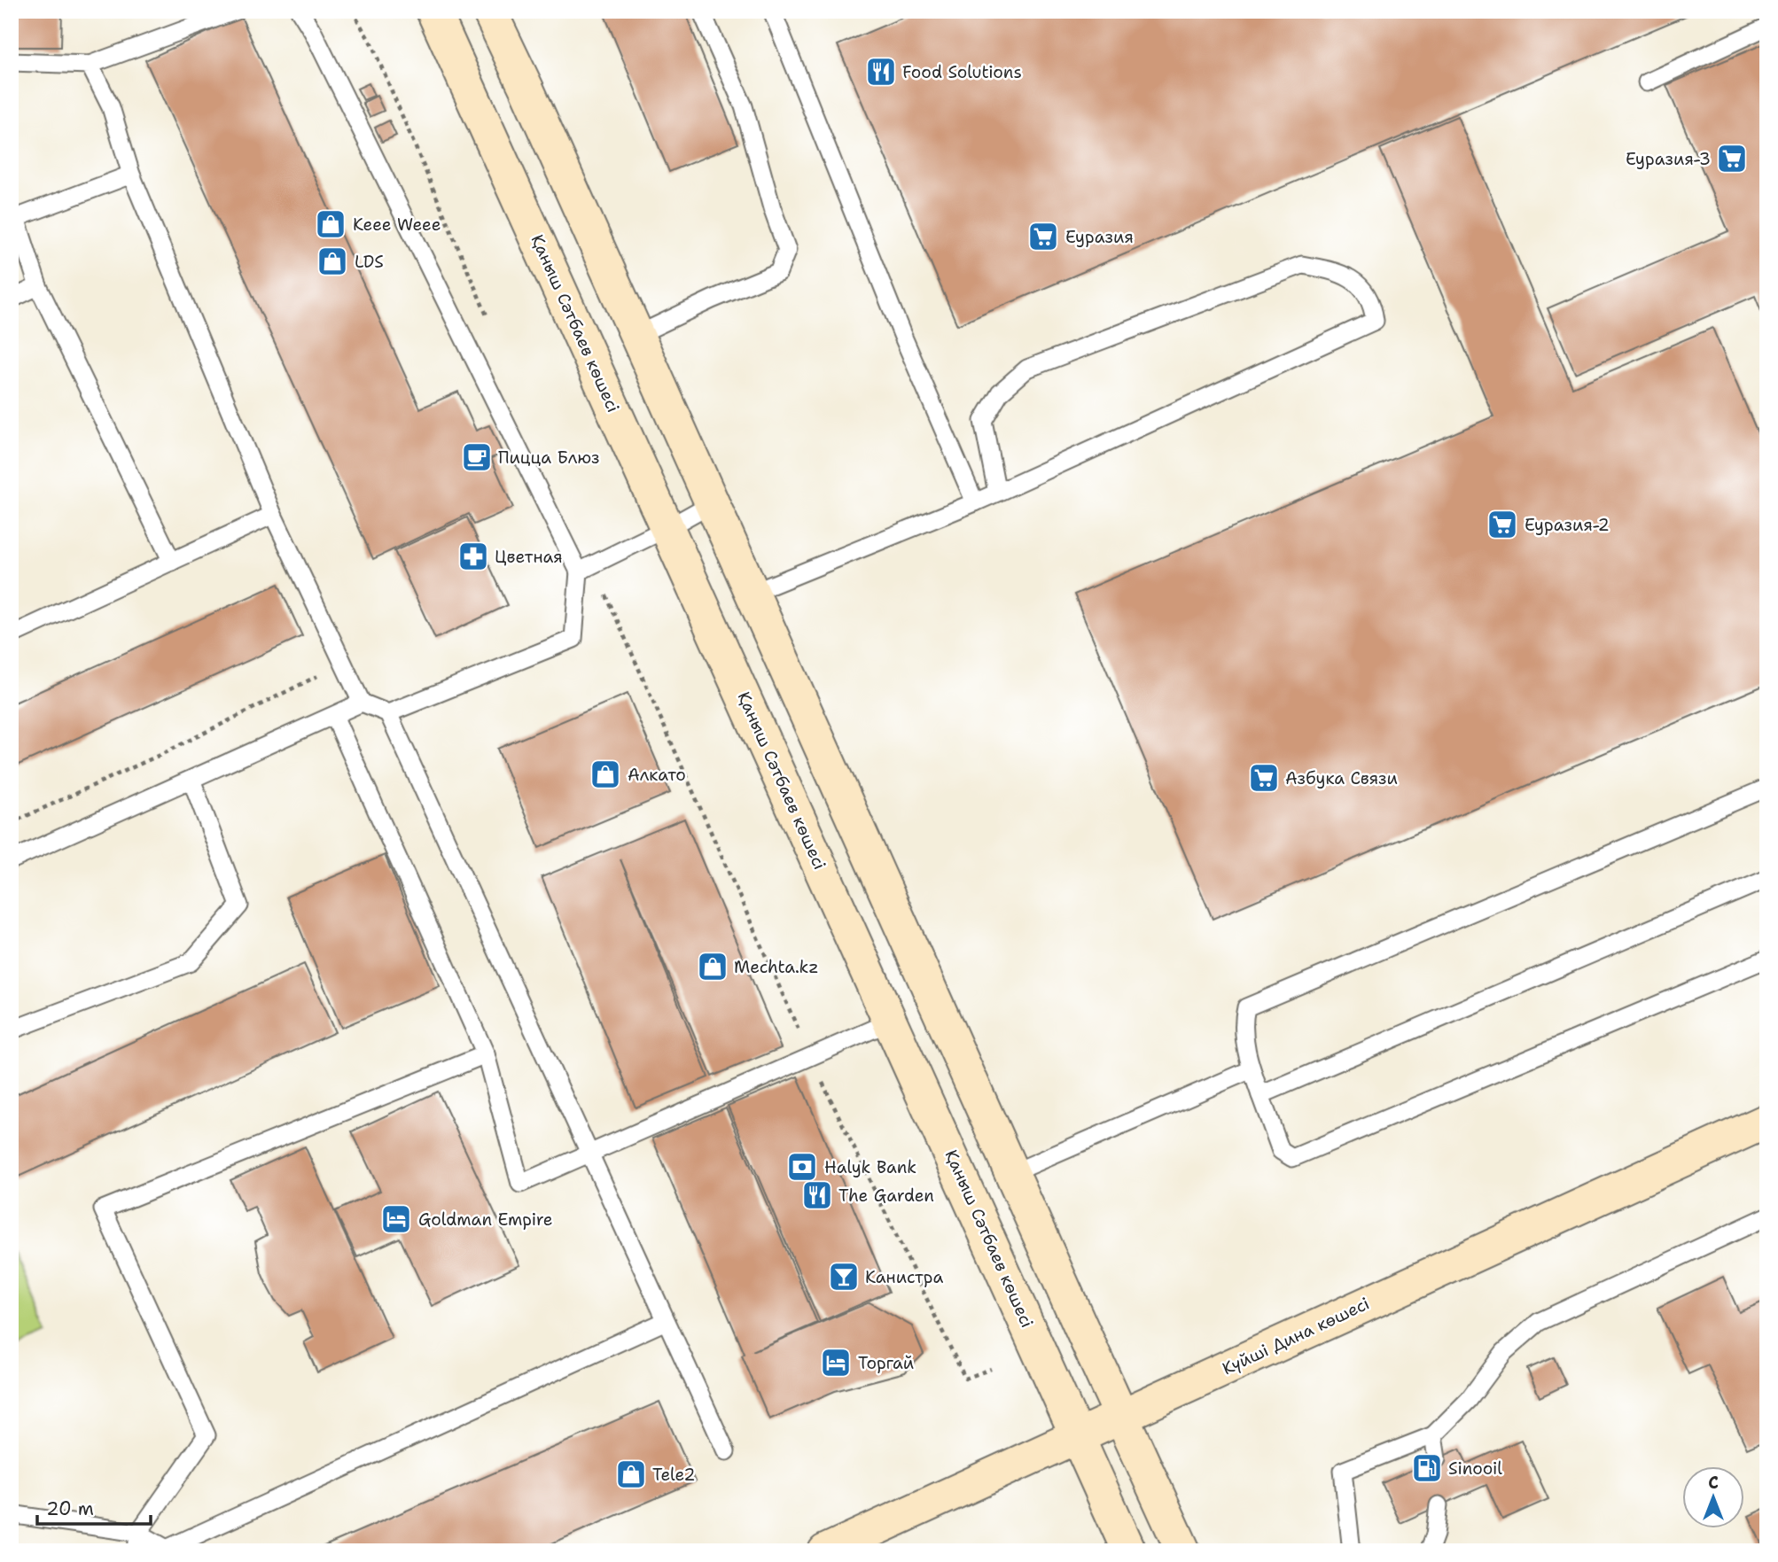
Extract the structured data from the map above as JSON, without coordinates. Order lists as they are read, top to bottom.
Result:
{
  "streets": {
    "main road": ["Қаныш Сәтбаев көшесі", "Күйші Дина көшесі"]
  },
  "crossings": [
    ["Қаныш Сәтбаев көшесі", "Күйші Дина көшесі"]
  ],
  "places": {
    "restaurant": ["Food Solutions", "The Garden"],
    "supermarket": [
      "Еуразия-3",
      "Еуразия",
      "Еуразия-2",
      "Азбука Связи"
    ],
    "shop": [
      "Keee Weee",
      "LDS",
      "Алкато",
      "Mechta.kz",
      "Tele2"
    ],
    "cafe": ["Пицца Блюз"],
    "pharmacy": ["Цветная"],
    "bank": ["Halyk Bank"],
    "hotel": ["Goldman Empire", "Торгай"],
    "bar": ["Канистра"],
    "fuel station": ["Sinooil"]
  },
  "scale_bar": "20 m",
  "north": "top"
}
